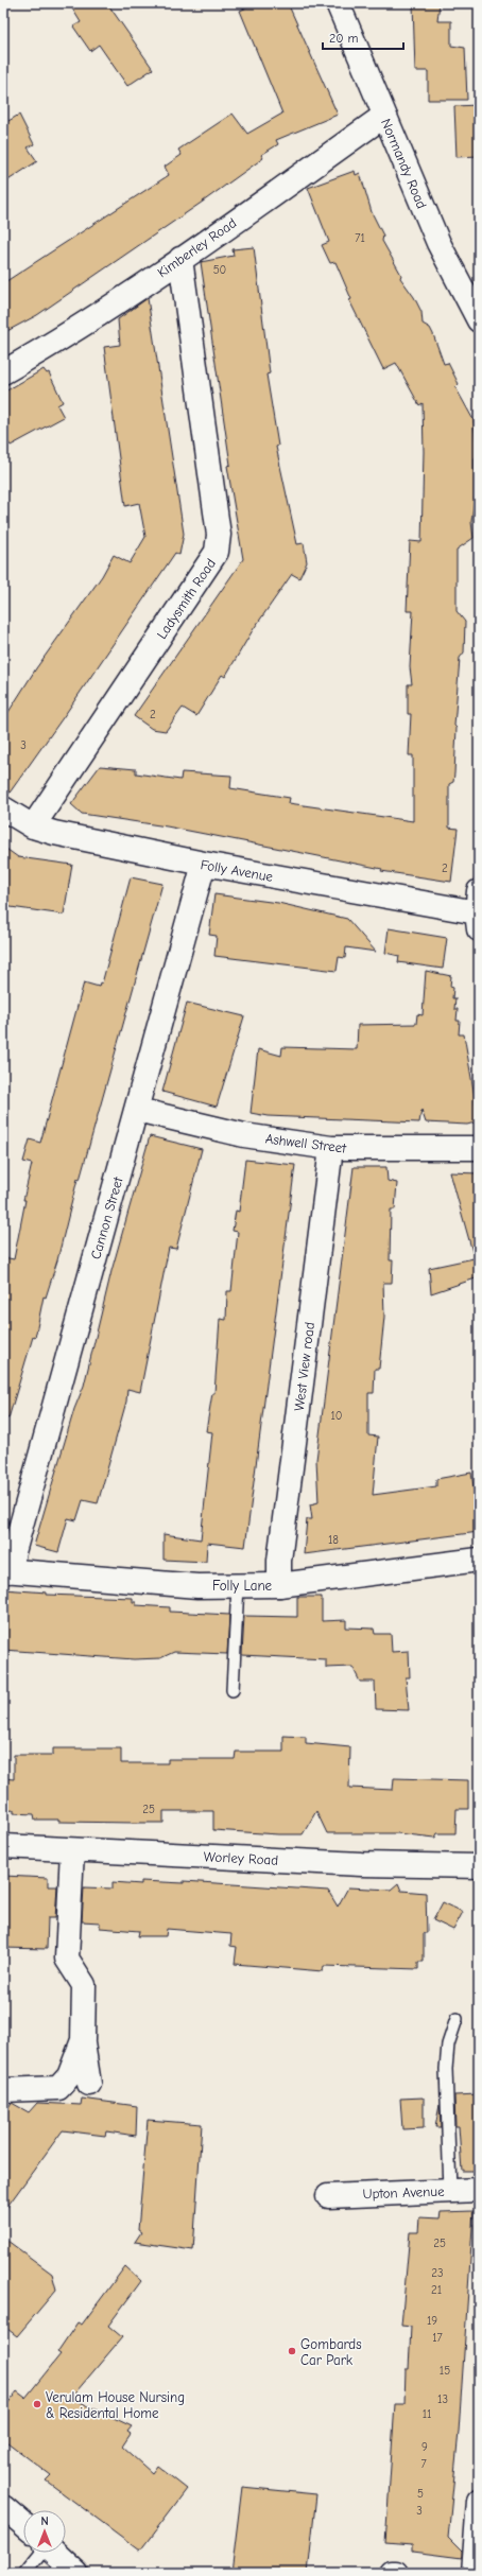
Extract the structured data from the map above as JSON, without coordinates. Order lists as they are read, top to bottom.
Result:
{
  "streets": {
    "street": [
      "Normandy Road",
      "Kimberley Road",
      "Ladysmith Road",
      "Folly Avenue",
      "Ashwell Street",
      "Cannon Street",
      "West View road",
      "Folly Lane",
      "Worley Road",
      "Upton Avenue"
    ]
  },
  "crossings": [
    ["Normandy Road", "Kimberley Road"],
    ["Kimberley Road", "Ladysmith Road"],
    ["Ladysmith Road", "Folly Avenue"],
    ["Folly Avenue", "Cannon Street"],
    ["Ashwell Street", "Cannon Street"],
    ["Ashwell Street", "West View road"],
    ["Cannon Street", "Folly Lane"],
    ["West View road", "Folly Lane"]
  ],
  "places": ["Gombards Car Park", "Verulam House Nursing & Residental Home"],
  "house_numbers": [
    "71",
    "50",
    "2",
    "3",
    "2",
    "10",
    "18",
    "25",
    "25",
    "23",
    "21",
    "19",
    "17",
    "15",
    "13",
    "11",
    "9",
    "7",
    "5",
    "3"
  ],
  "scale_bar": "20 m",
  "north": "top"
}
